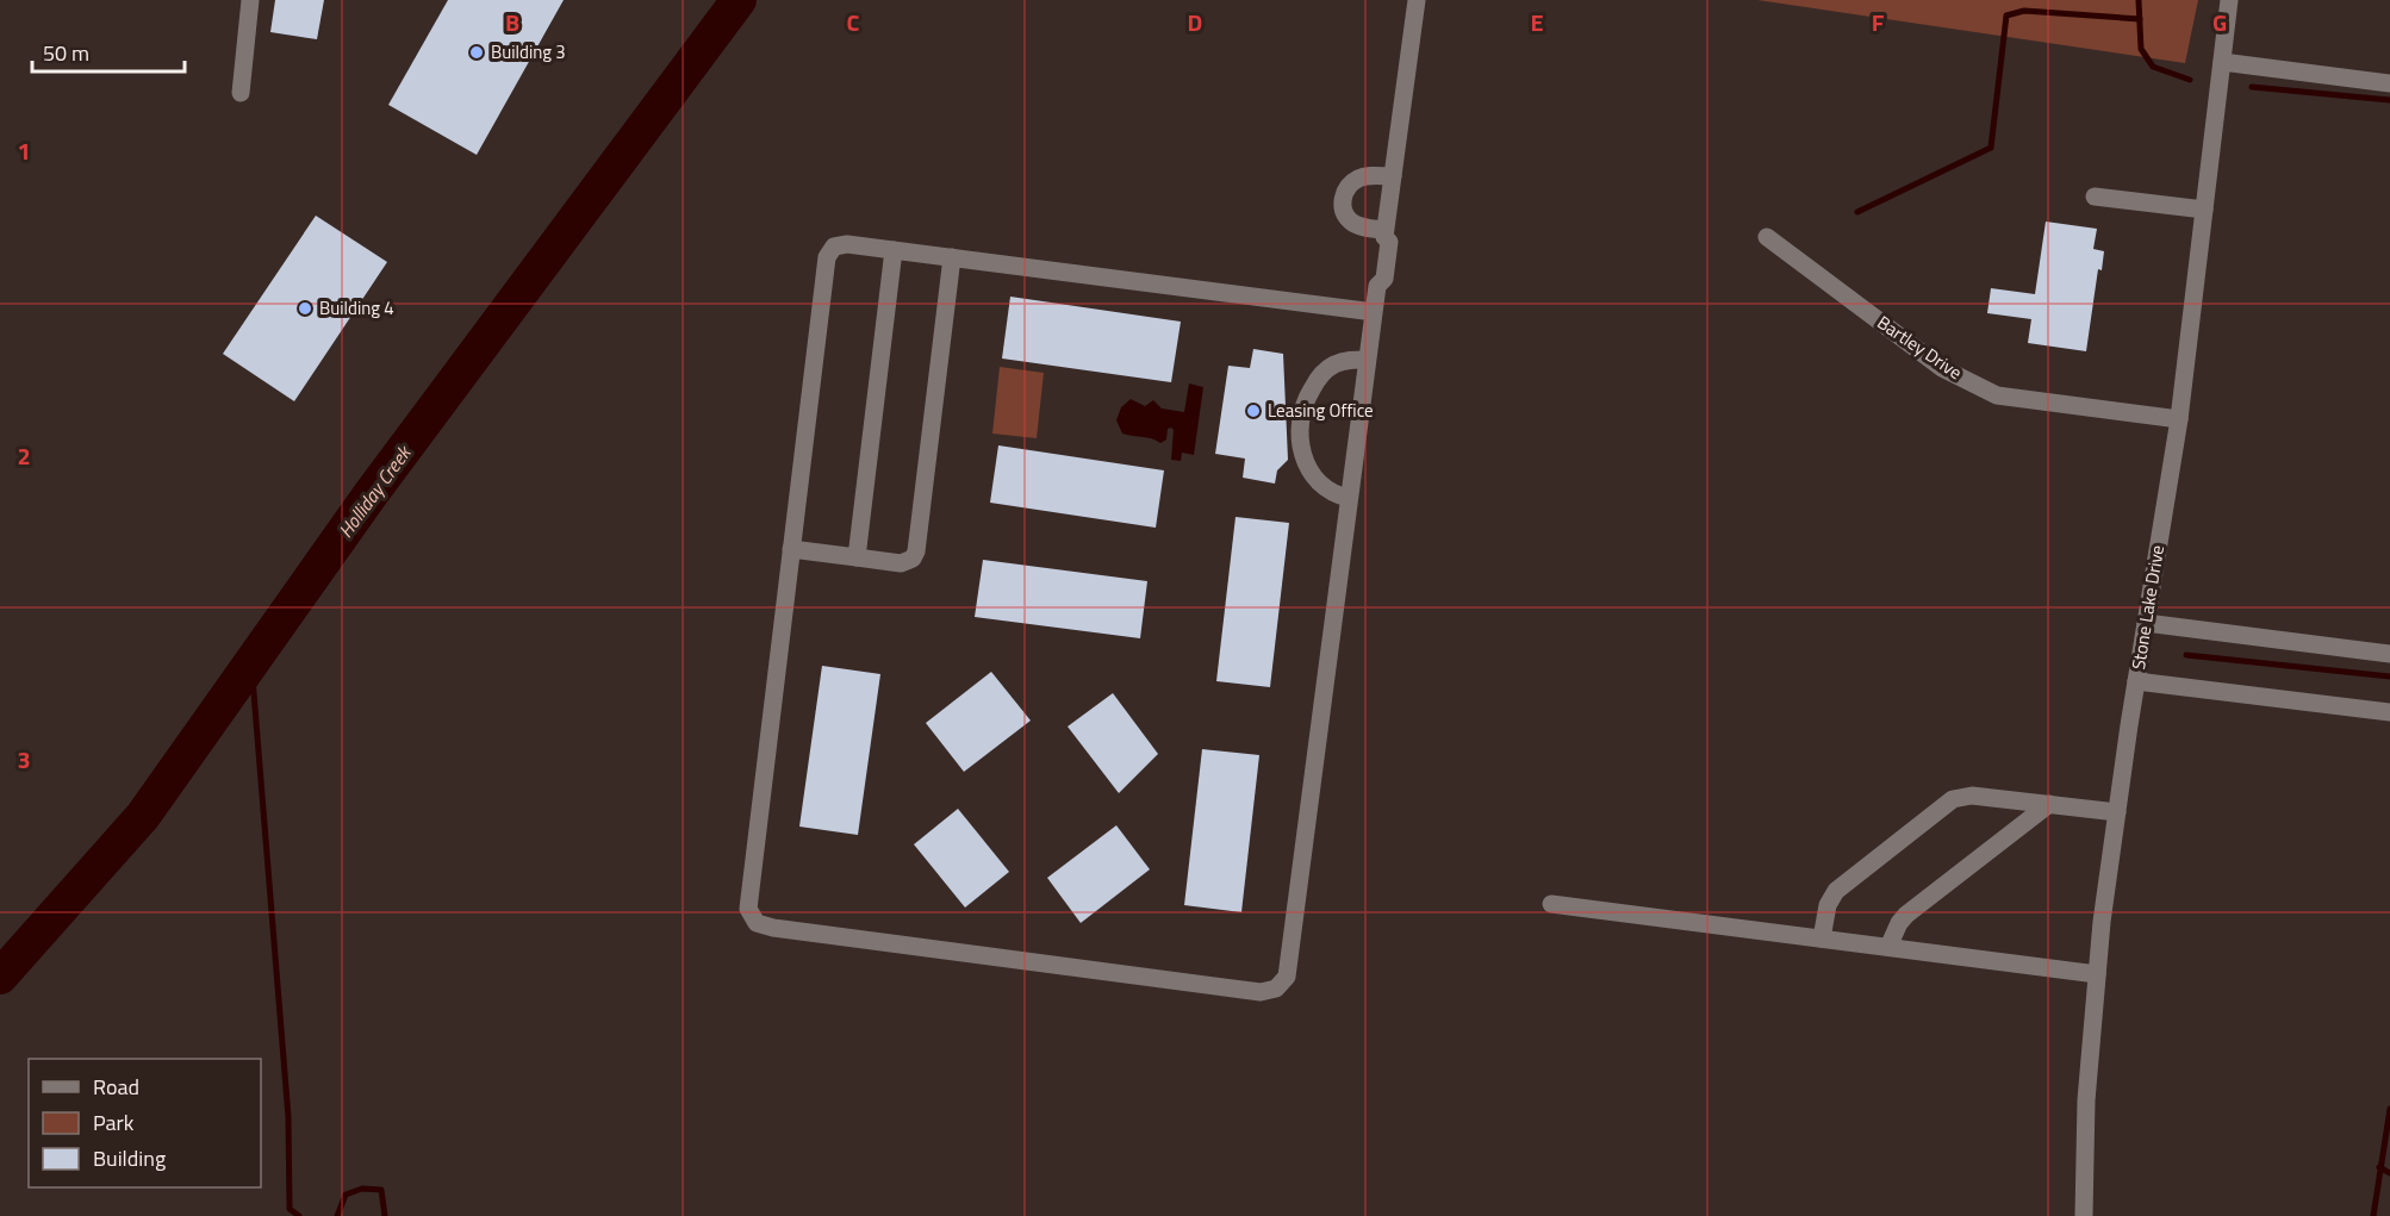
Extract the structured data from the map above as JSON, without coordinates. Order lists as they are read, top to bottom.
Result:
{
  "streets": {
    "street": ["Bartley Drive", "Stone Lake Drive"]
  },
  "crossings": [
    ["Bartley Drive", "Stone Lake Drive"]
  ],
  "water": ["Holliday Creek"],
  "places": ["Building 3", "Building 4", "Leasing Office"],
  "legend": ["Road", "Park", "Building"],
  "scale_bar": "50 m",
  "grid": {
    "columns": [
      "B",
      "C",
      "D",
      "E",
      "F",
      "G"
    ],
    "rows": ["1", "2", "3"]
  }
}
